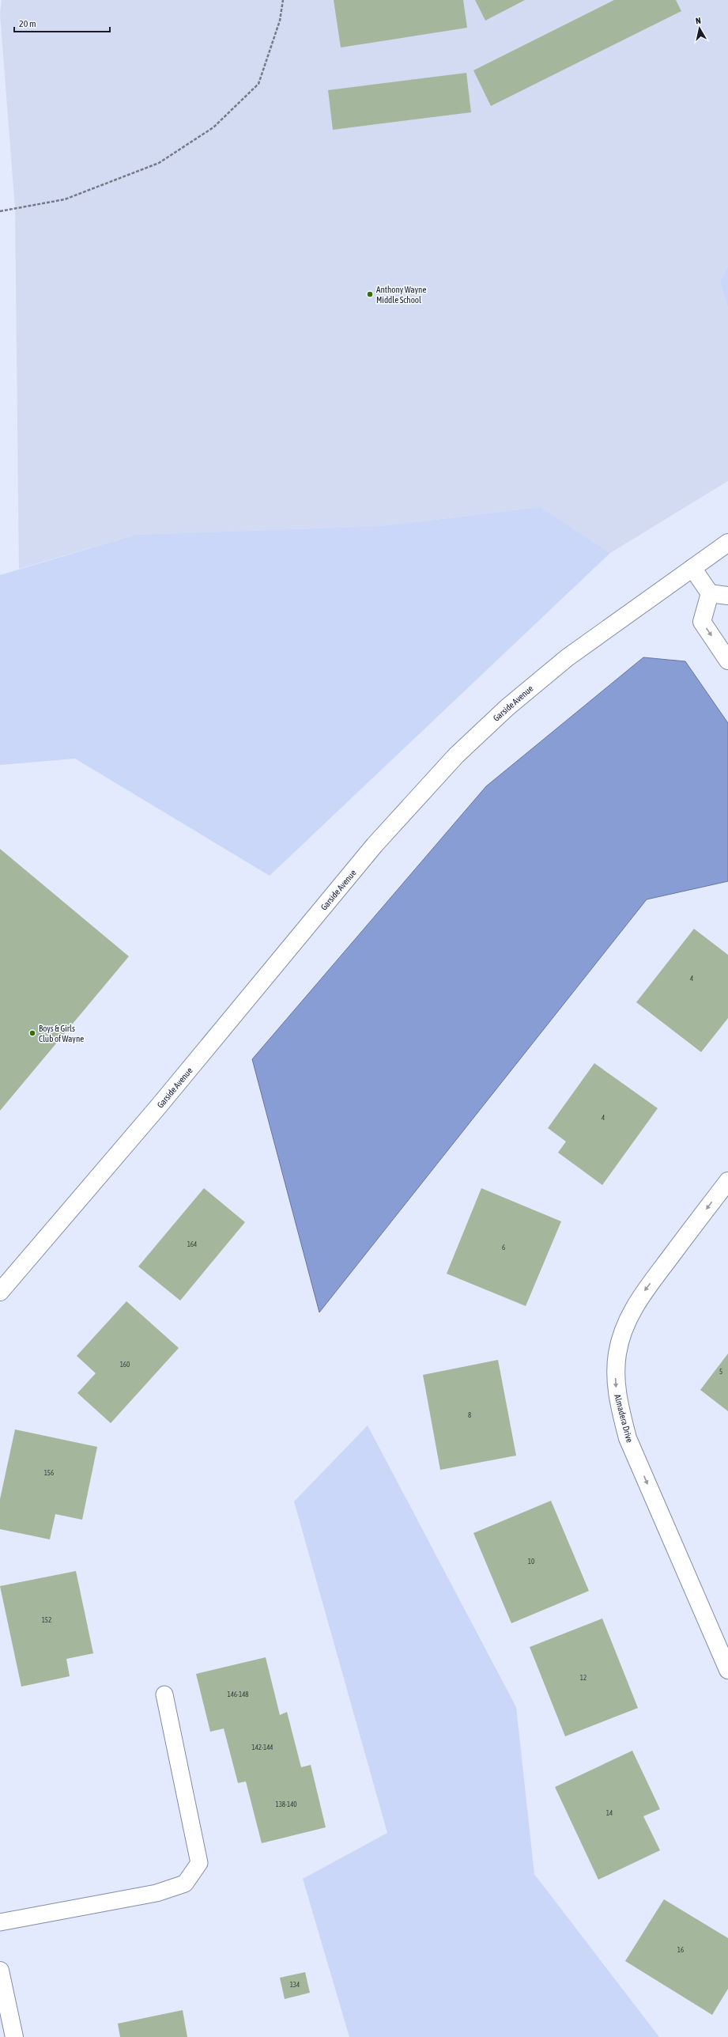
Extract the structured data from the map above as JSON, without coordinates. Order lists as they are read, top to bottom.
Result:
{
  "streets": {
    "street": ["Garside Avenue", "Almadera Drive"]
  },
  "one_way": ["Almadera Drive"],
  "places": ["Anthony Wayne Middle School", "Boys & Girls Club of Wayne"],
  "house_numbers": [
    "4",
    "4",
    "164",
    "6",
    "160",
    "5",
    "8",
    "156",
    "10",
    "152",
    "12",
    "146-148",
    "142-144",
    "138-140",
    "14",
    "16",
    "134"
  ],
  "scale_bar": "20 m",
  "north": "top"
}
